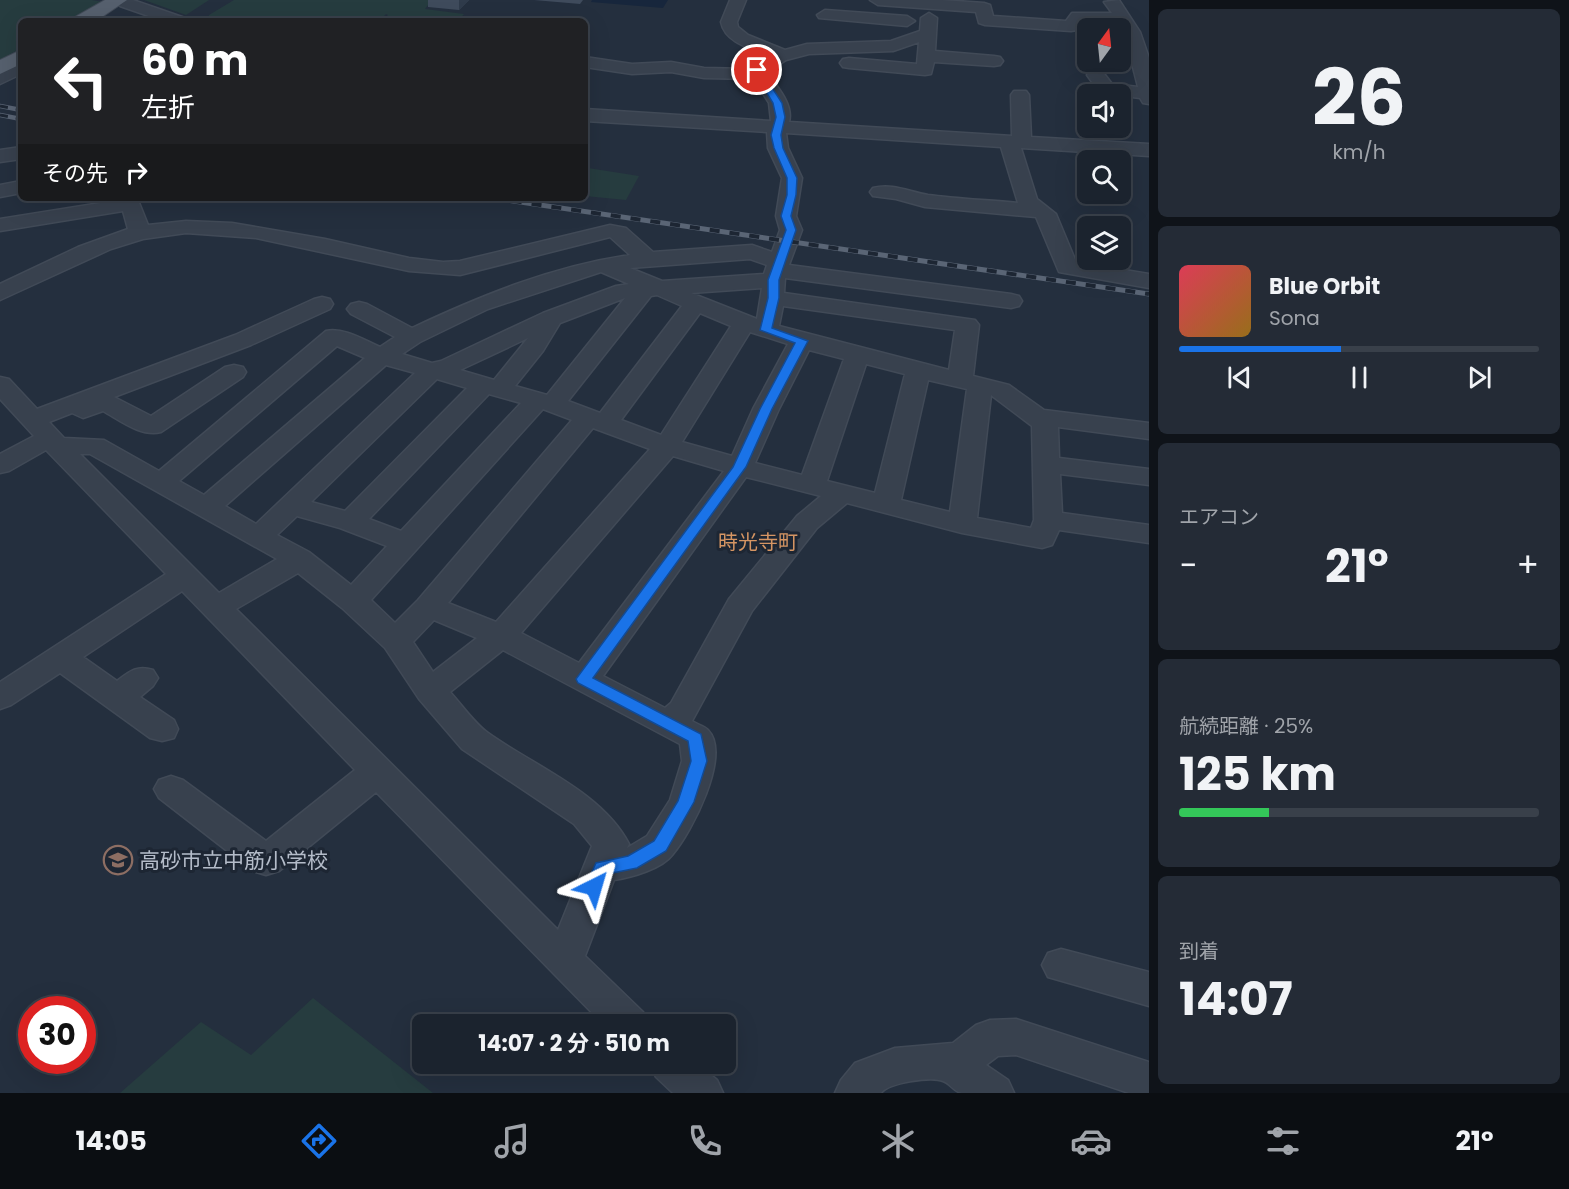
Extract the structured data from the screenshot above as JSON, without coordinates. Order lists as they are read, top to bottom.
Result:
{
  "districts": ["時光寺町"],
  "places": {
    "school or university": ["高砂市立中筋小学校"]
  },
  "north": "top",
  "page": {
    "tile": [
      ["26", "km/h"],
      "エアコン",
      ["航続距離 · 25%", "125 km"],
      ["到着", "14:07"]
    ],
    "turn": ["60 m", "左折"],
    "then": "その先",
    "song": ["Blue Orbit", "Sona"],
    "heat": ["−", "21°", "+"],
    "limit": "30",
    "trip": "14:07 · 2 分 · 510 m",
    "tabs": ["14:05", "21°"]
  }
}
